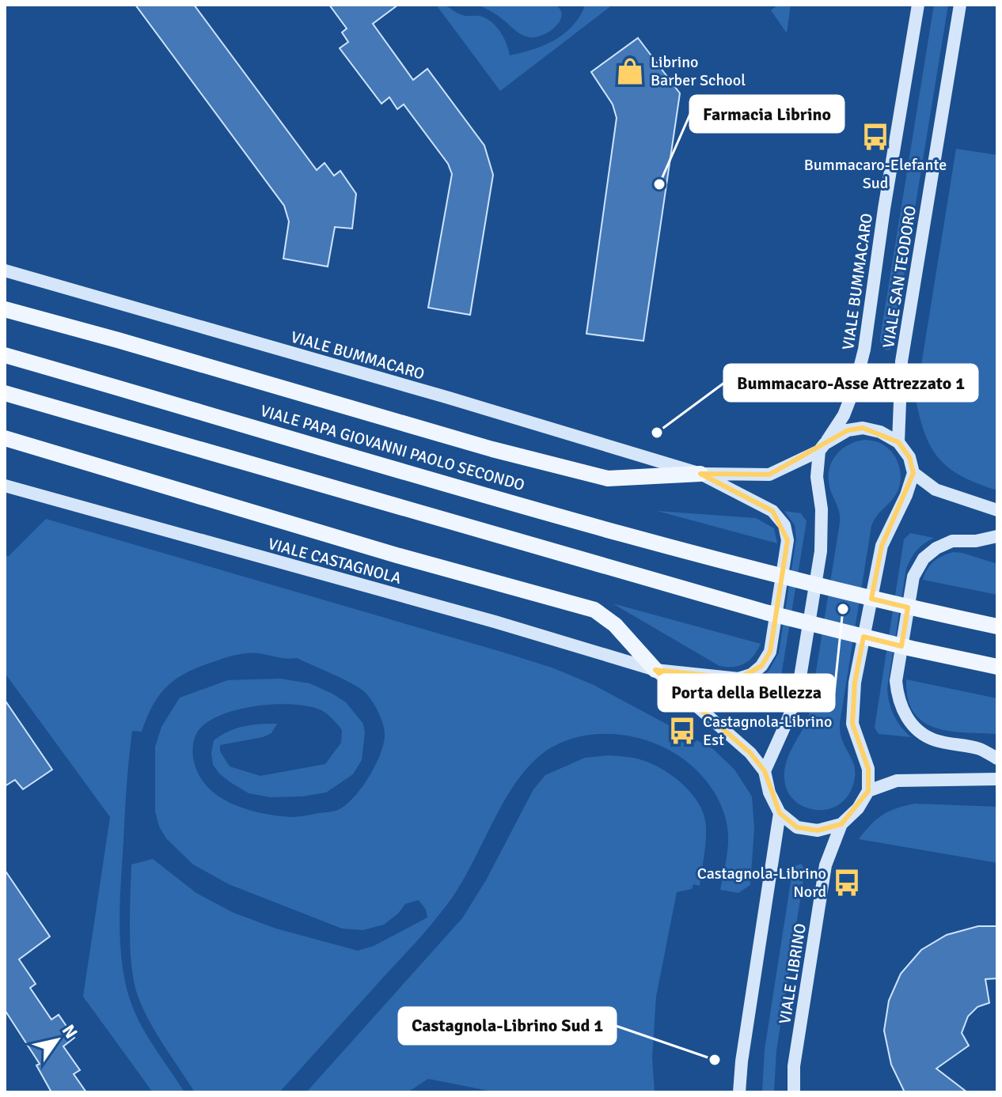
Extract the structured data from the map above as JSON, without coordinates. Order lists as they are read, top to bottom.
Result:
{
  "streets": {
    "main road": [
      "VIALE SAN TEODORO",
      "VIALE BUMMACARO",
      "VIALE PAPA GIOVANNI PAOLO SECONDO",
      "VIALE CASTAGNOLA",
      "VIALE LIBRINO"
    ]
  },
  "places": {
    "shop": ["Librino Barber School"],
    "bus stop": ["Bummacaro-Elefante Sud", "Castagnola-Librino Est", "Castagnola-Librino Nord"],
    "other": [
      "Farmacia Librino",
      "Bummacaro-Asse Attrezzato 1",
      "Porta della Bellezza",
      "Castagnola-Librino Sud 1"
    ]
  },
  "north": "top right"
}
